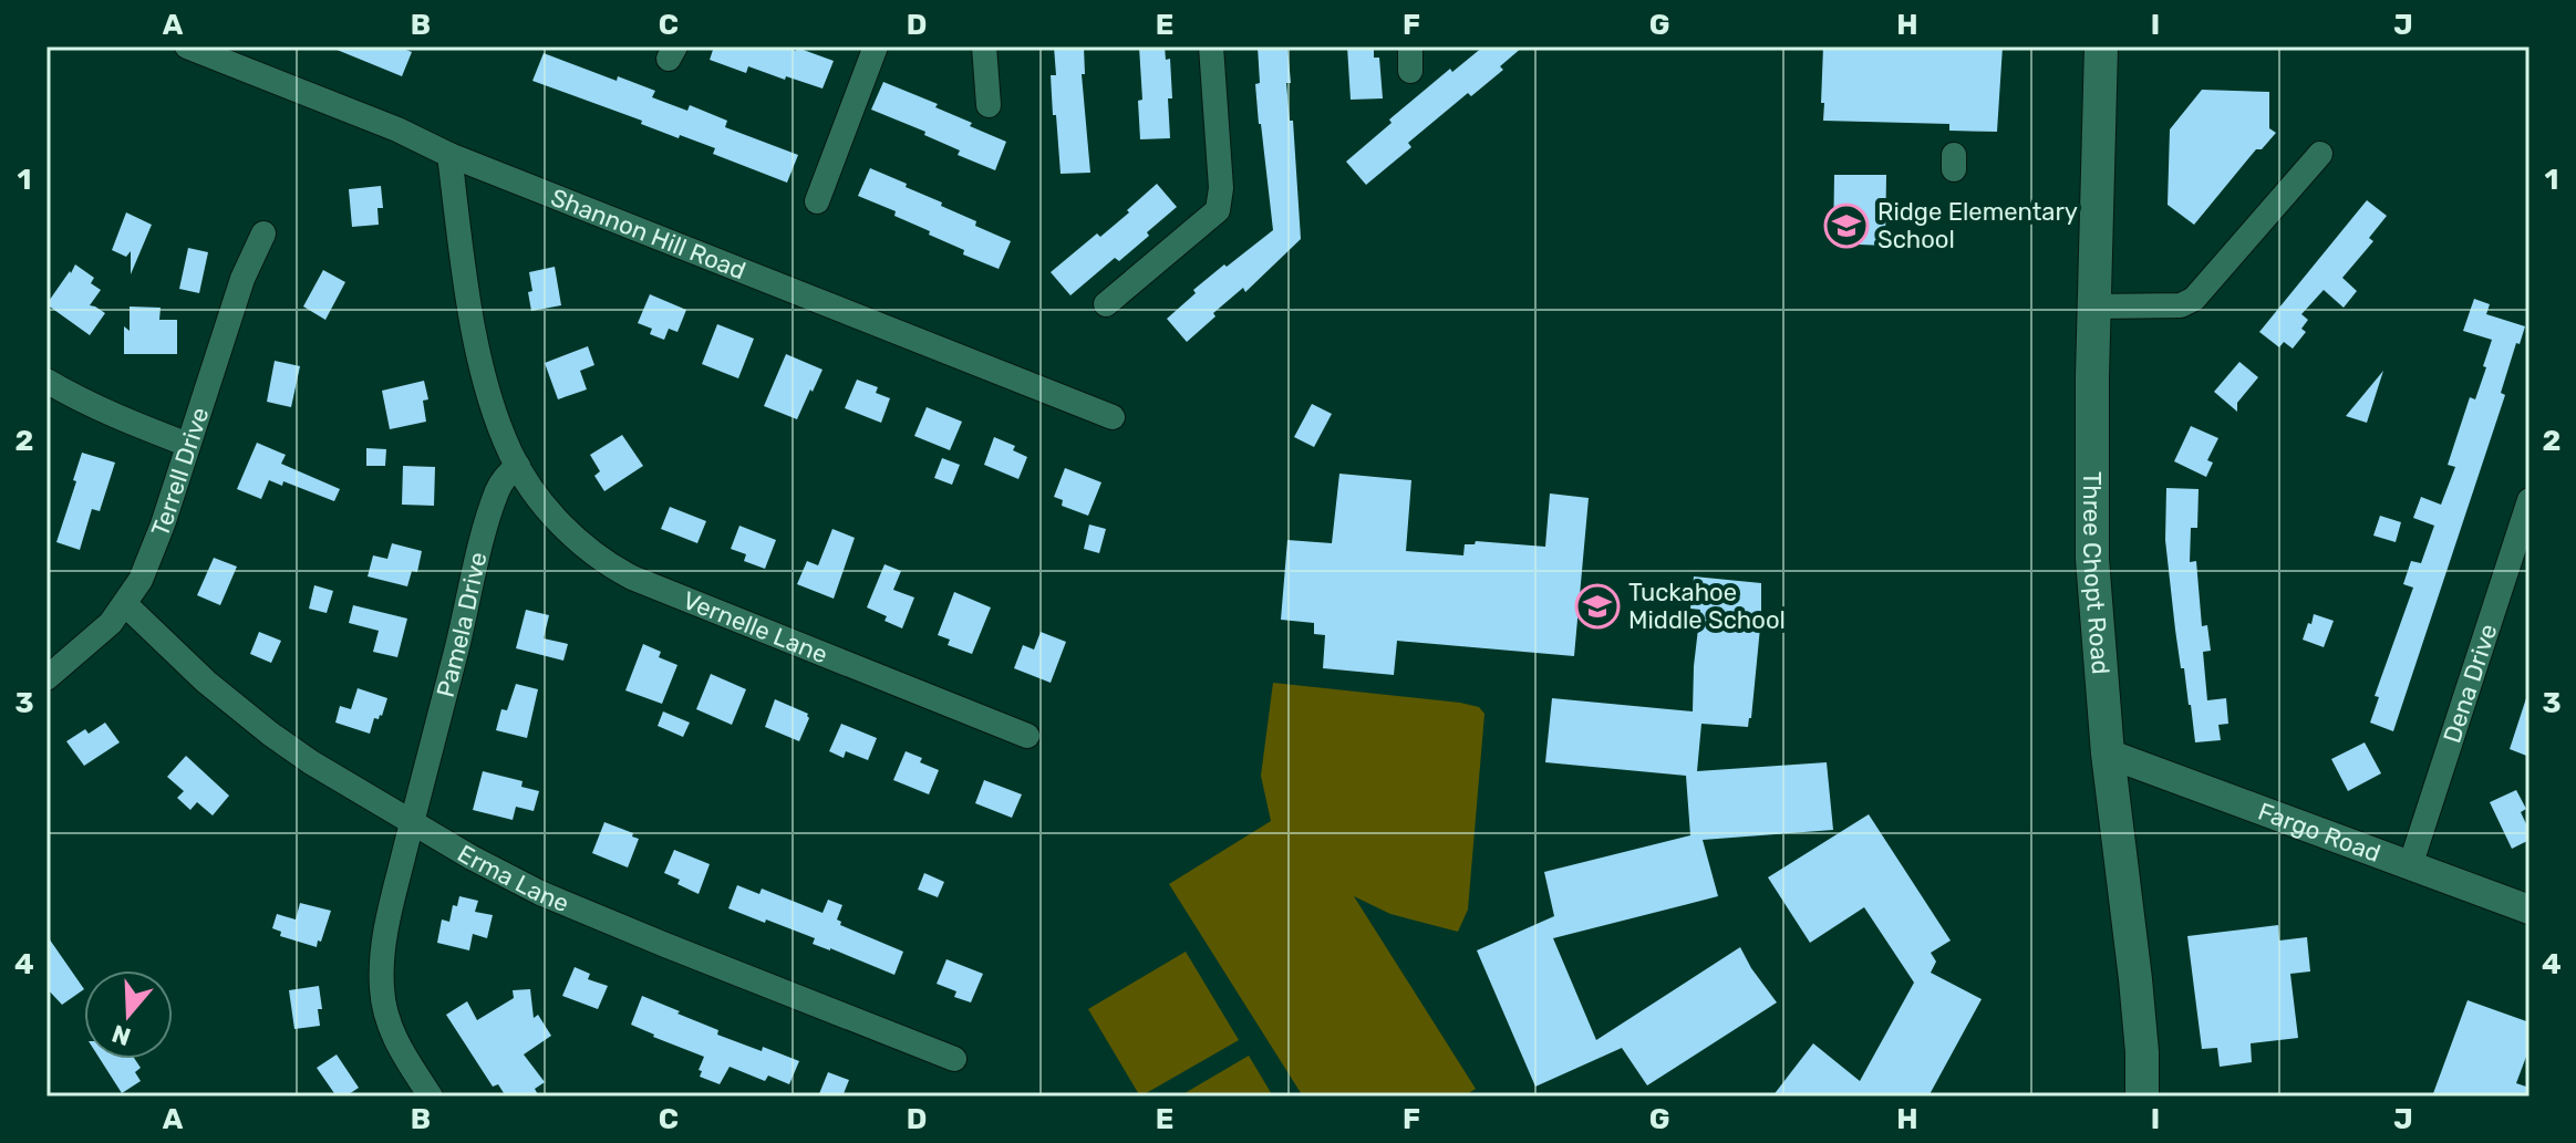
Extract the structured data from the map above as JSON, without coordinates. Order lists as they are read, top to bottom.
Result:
{
  "streets": {
    "main road": ["Three Chopt Road"],
    "street": [
      "Shannon Hill Road",
      "Terrell Drive",
      "Pamela Drive",
      "Vernelle Lane",
      "Dena Drive",
      "Fargo Road",
      "Erma Lane"
    ]
  },
  "crossings": [
    ["Terrell Drive", "Erma Lane"],
    ["Three Chopt Road", "Fargo Road"],
    ["Pamela Drive", "Vernelle Lane"],
    ["Pamela Drive", "Erma Lane"],
    ["Dena Drive", "Fargo Road"]
  ],
  "places": {
    "school or university": ["Ridge Elementary School", "Tuckahoe Middle School"]
  },
  "north": "bottom",
  "grid": {
    "columns": [
      "A",
      "B",
      "C",
      "D",
      "E",
      "F",
      "G",
      "H",
      "I",
      "J"
    ],
    "rows": [
      "1",
      "2",
      "3",
      "4"
    ]
  }
}
